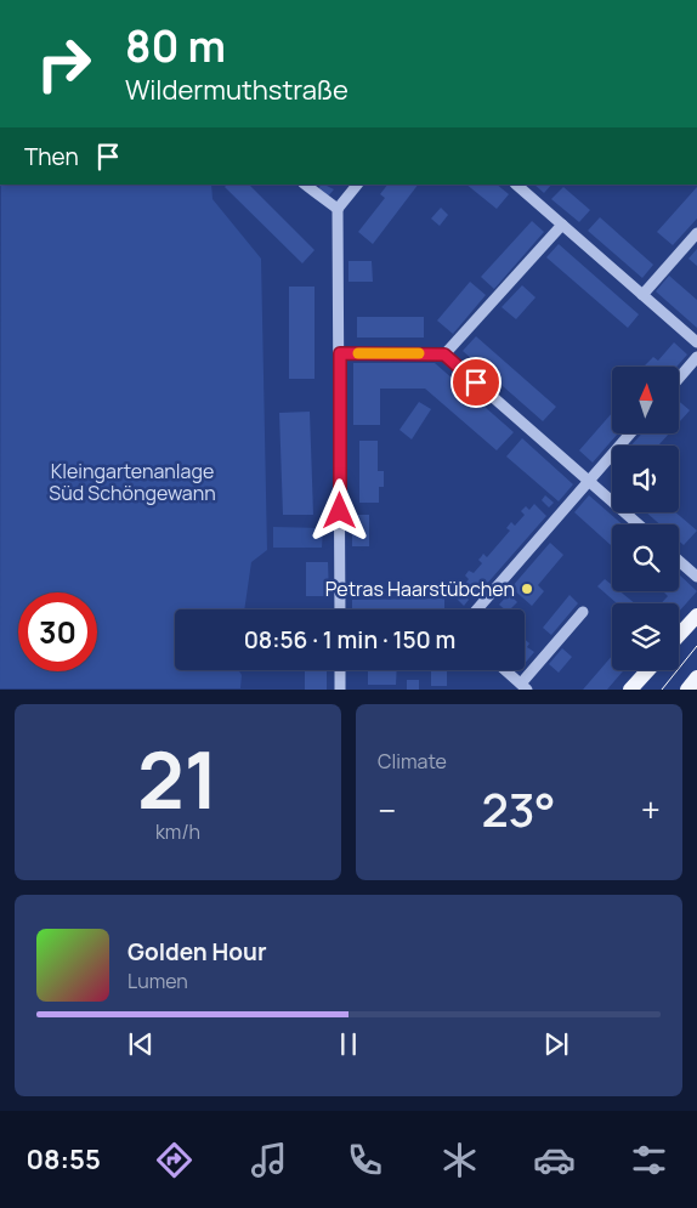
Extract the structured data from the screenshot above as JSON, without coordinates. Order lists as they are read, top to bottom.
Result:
{
  "parks": ["Kleingartenanlage Süd Schöngewann"],
  "places": ["Petras Haarstübchen"],
  "north": "top",
  "page": {
    "turn": ["80 m", "Wildermuthstraße"],
    "then": "Then",
    "limit": "30",
    "trip": "08:56 · 1 min · 150 m",
    "tile": [
      ["21", "km/h"],
      "Climate"
    ],
    "heat": ["−", "23°", "+"],
    "song": ["Golden Hour", "Lumen"],
    "tabs": "08:55"
  }
}
